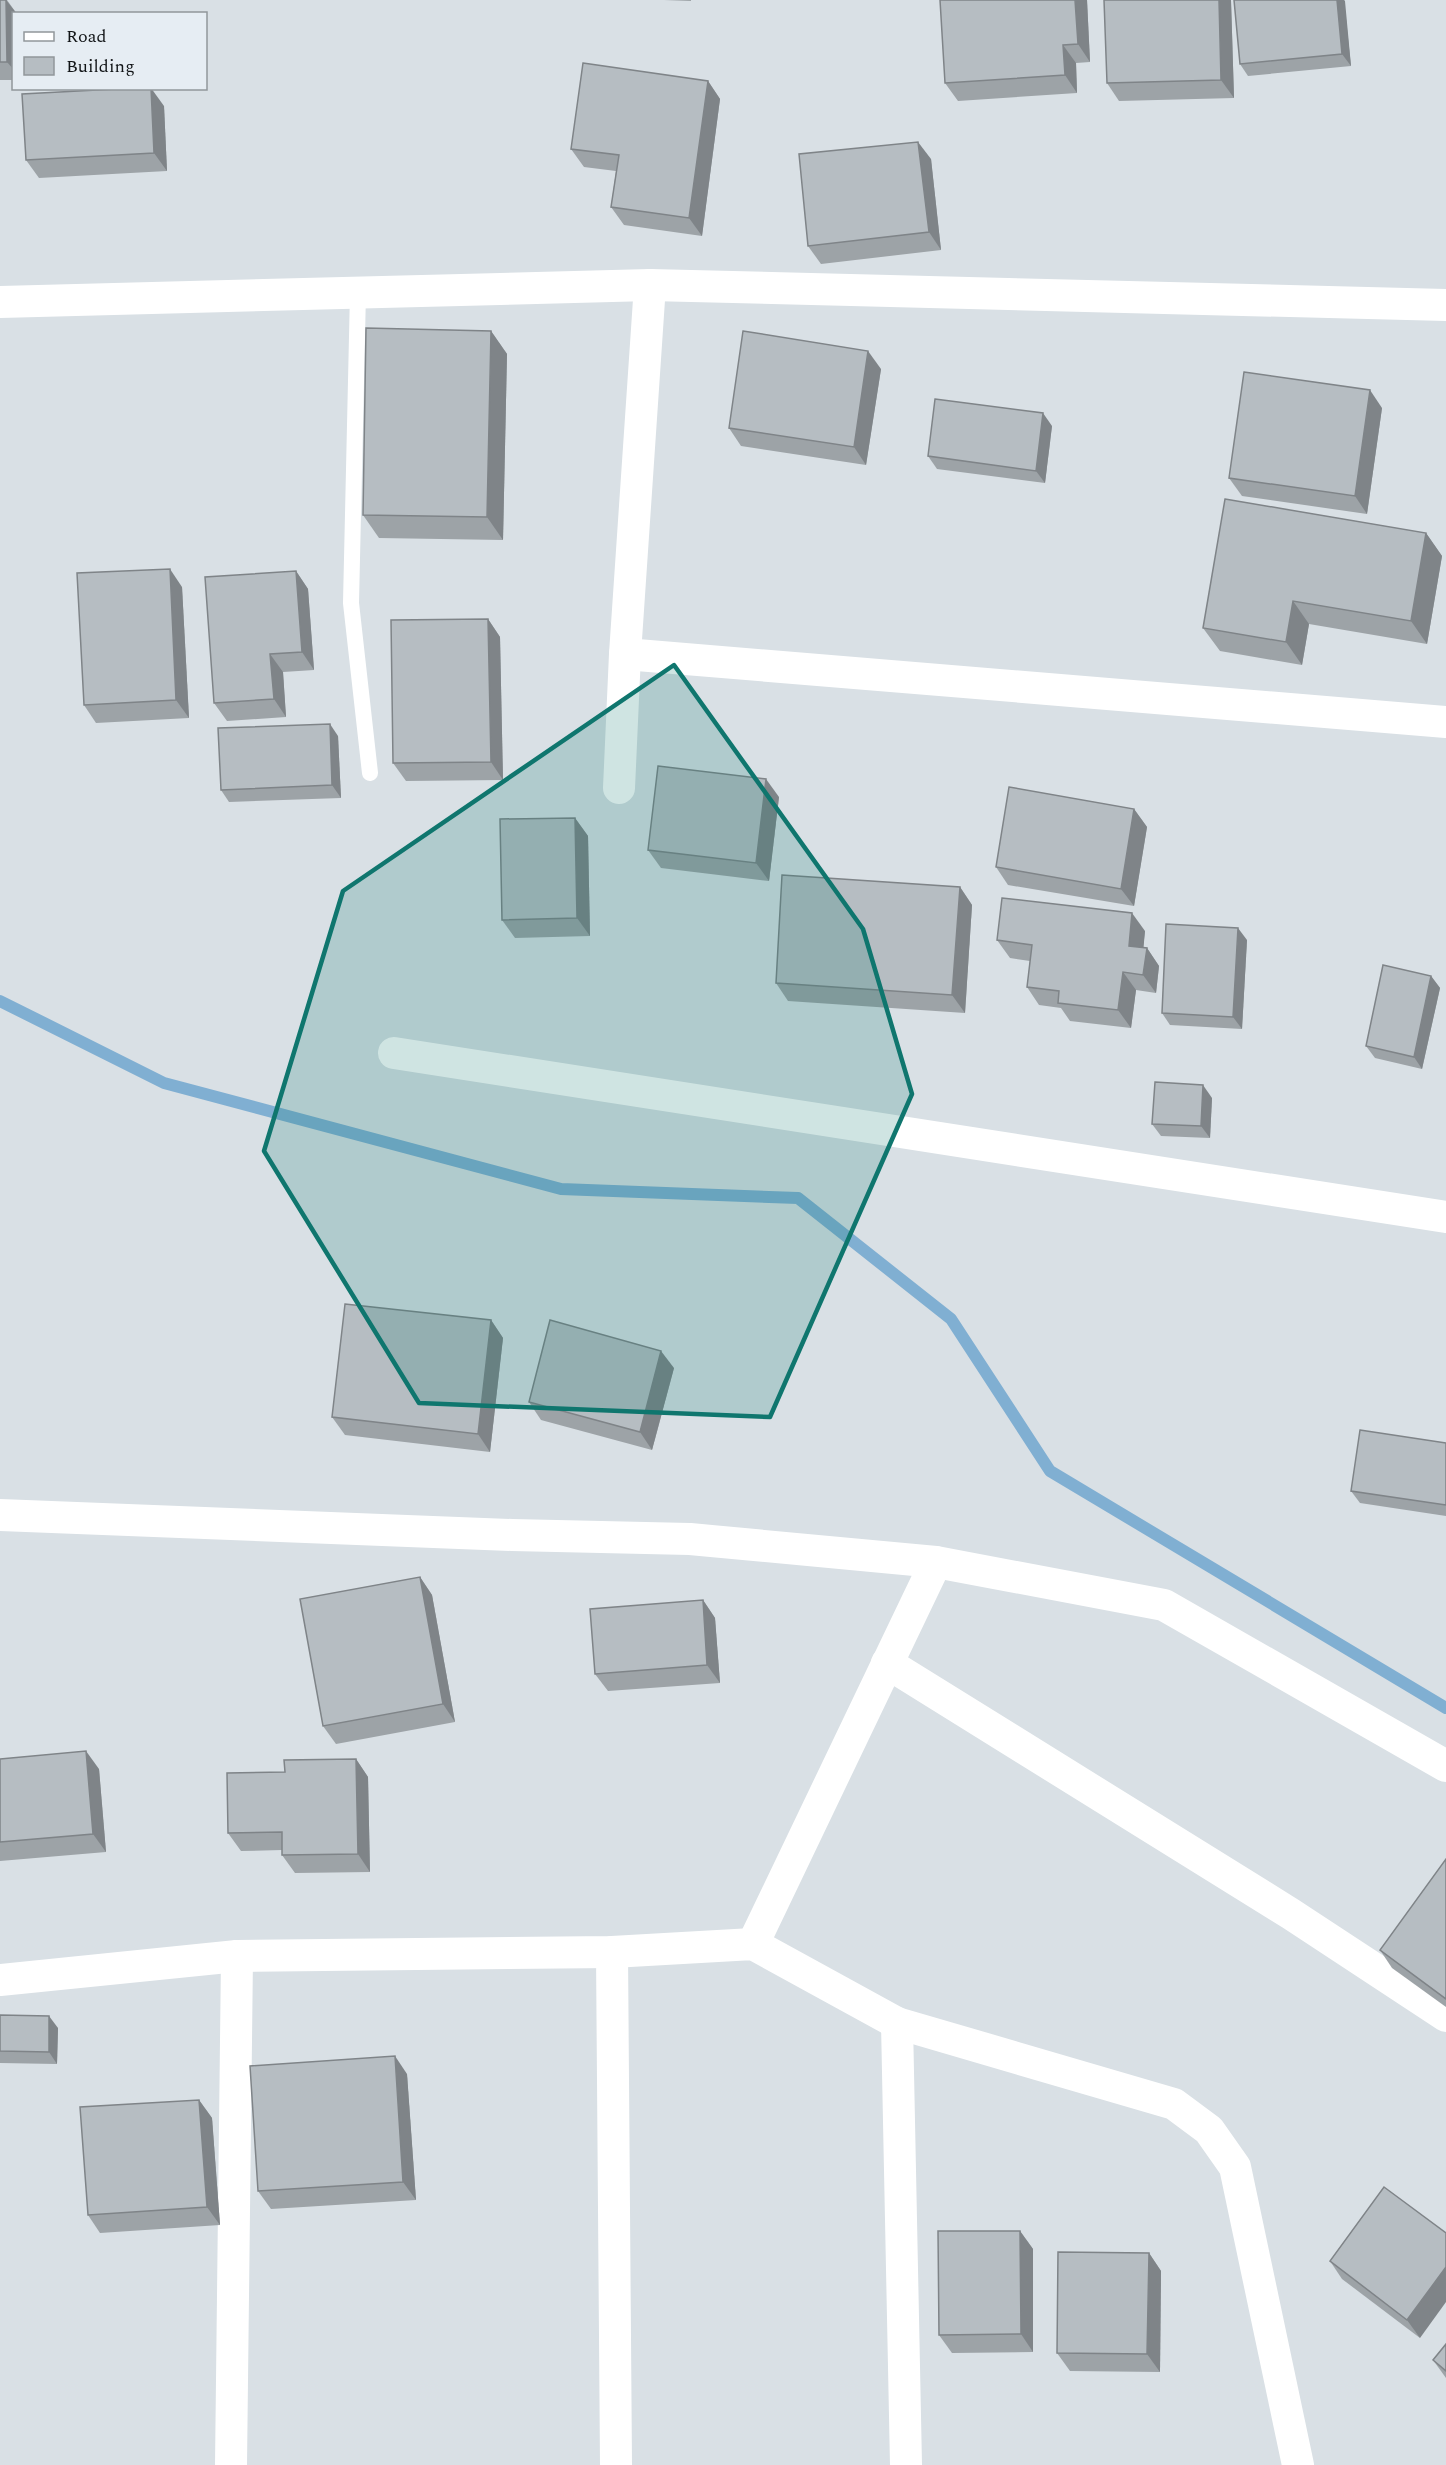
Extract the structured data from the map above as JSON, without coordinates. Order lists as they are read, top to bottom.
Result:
{
  "legend": ["Road", "Building"]
}
